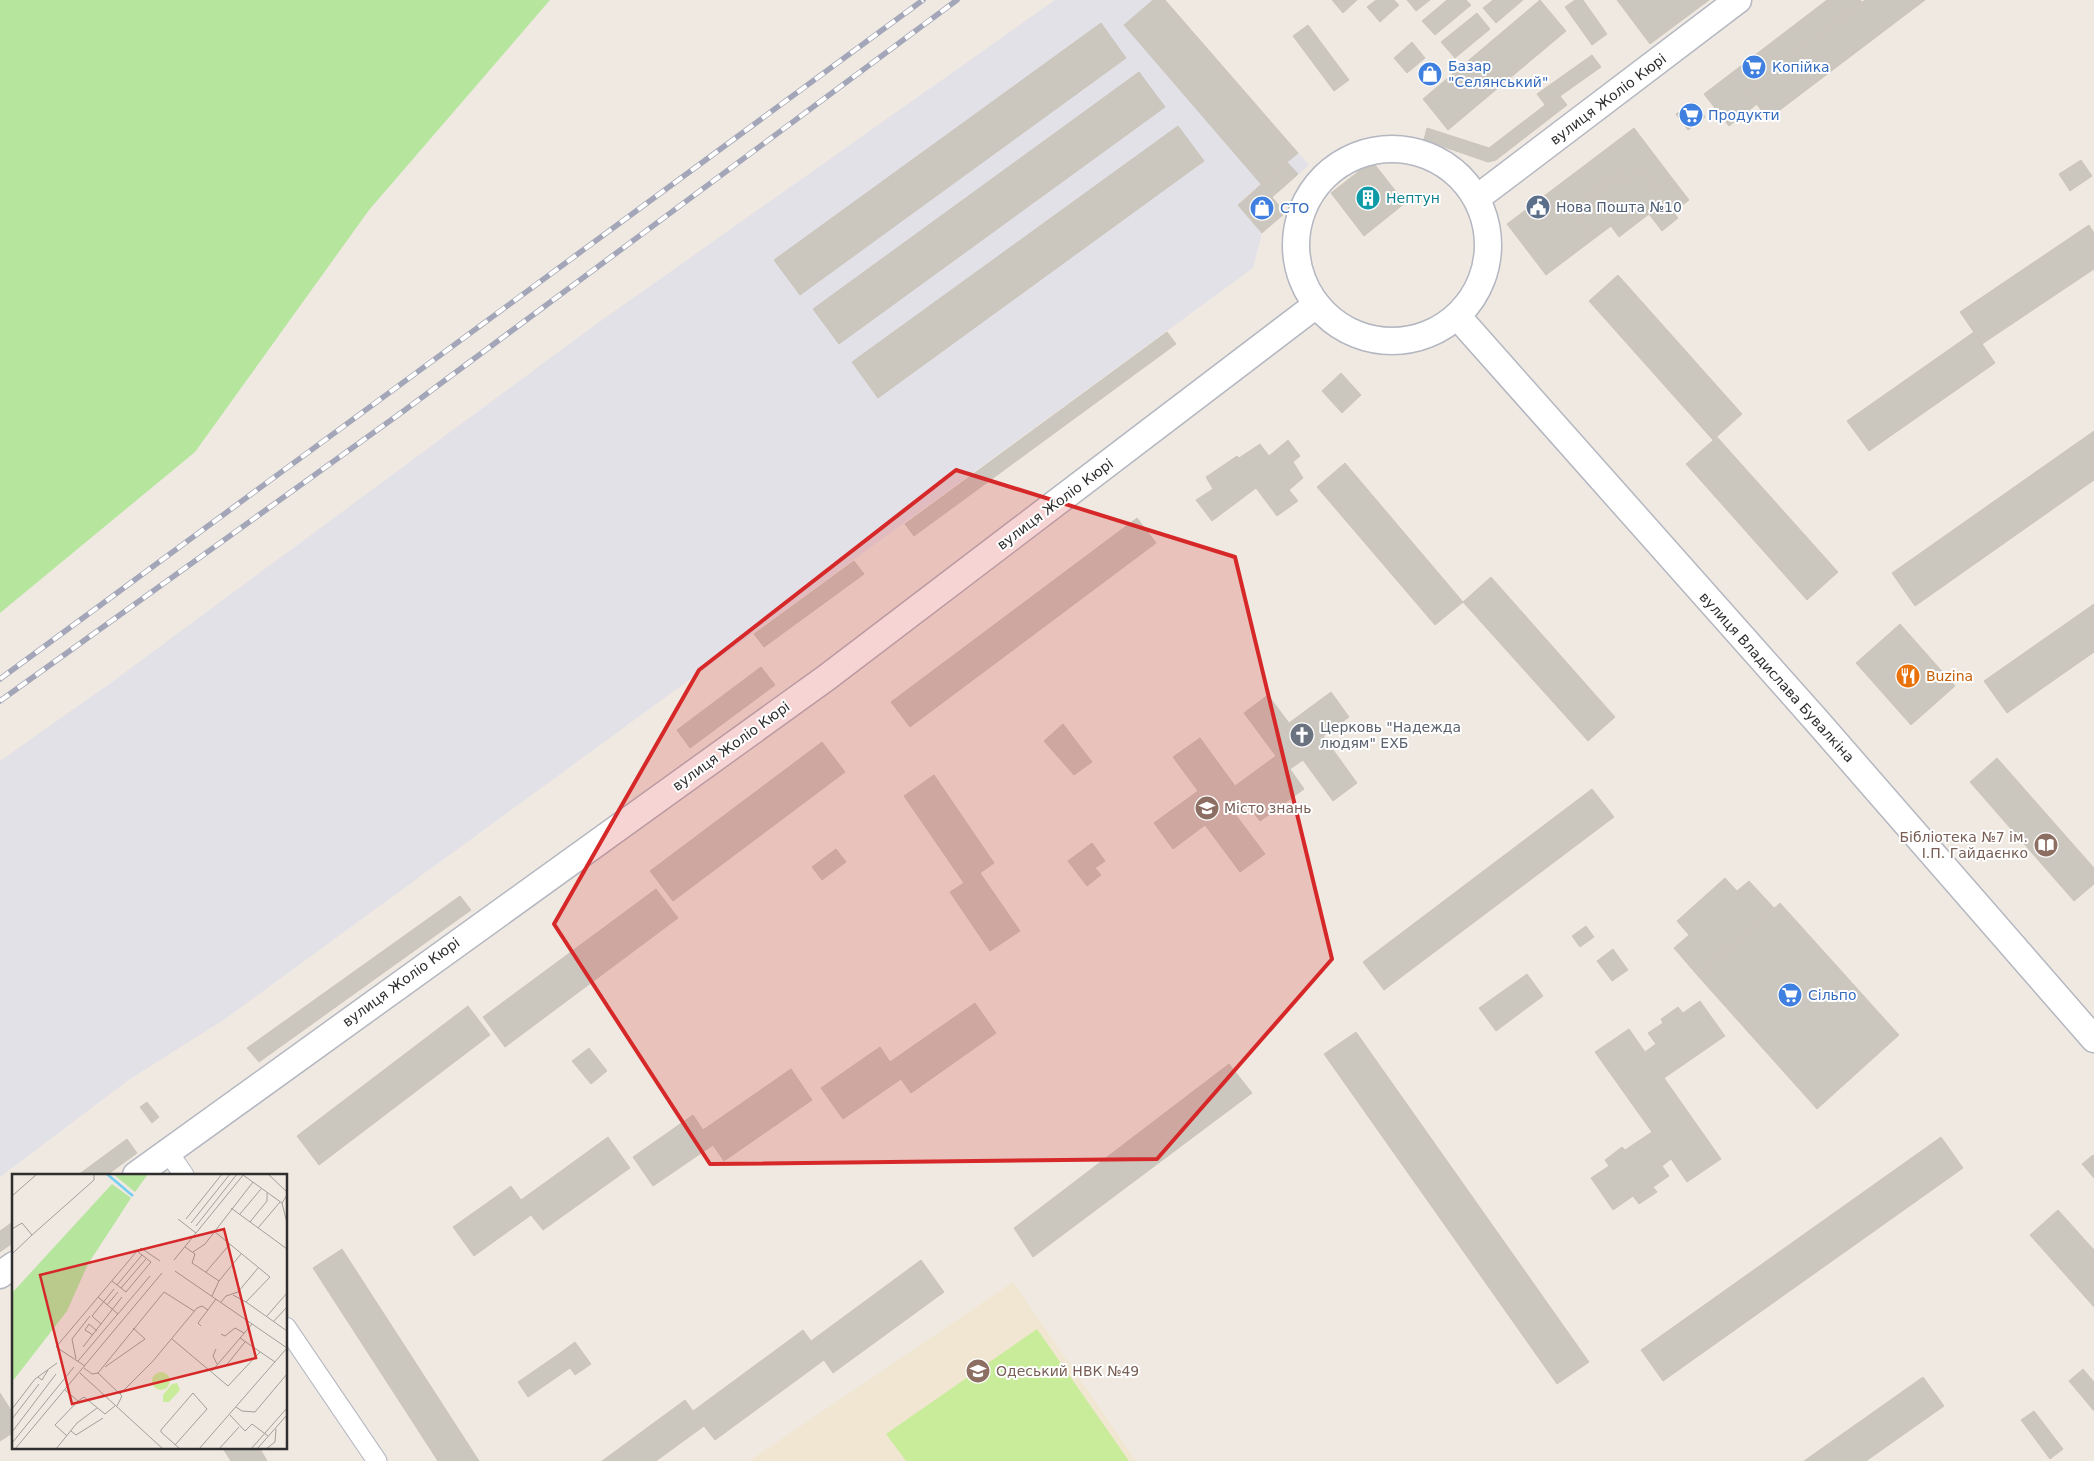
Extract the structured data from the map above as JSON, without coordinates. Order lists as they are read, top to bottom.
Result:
{
  "streets": {
    "street": ["вулиця Жоліо Кюрі", "вулиця Владислава Бувалкіна"]
  },
  "places": {
    "supermarket": ["Копійка", "Продукти", "Сільпо"],
    "shop": ["Базар \"Селянський\"", "СТО"],
    "building": ["Нептун"],
    "public building": ["Нова Пошта №10"],
    "restaurant": ["Buzina"],
    "church": ["Церковь \"Надежда людям\" ЕХБ"],
    "school or university": ["Місто знань", "Одеський НВК №49"],
    "library": ["Бібліотека №7 ім. І.П. Гайдаєнко"]
  }
}
